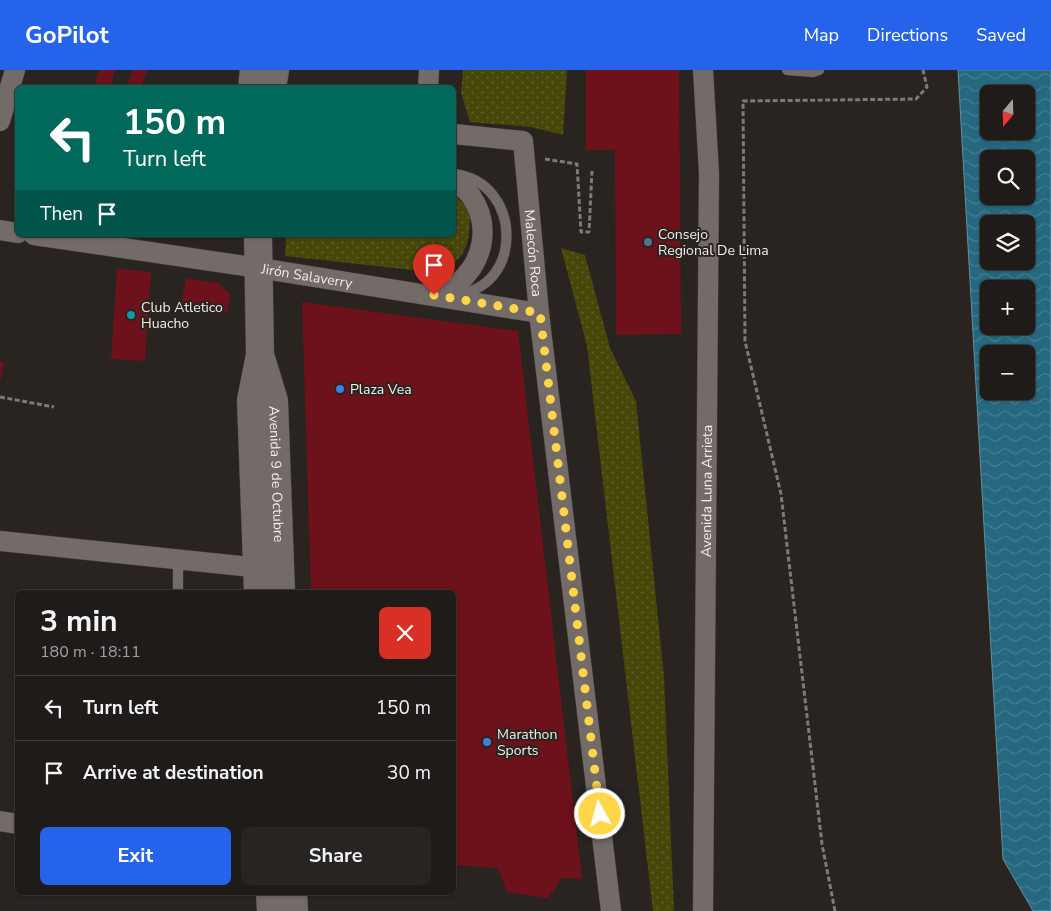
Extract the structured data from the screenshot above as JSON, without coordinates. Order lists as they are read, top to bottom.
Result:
{
  "streets": {
    "street": [
      "Malecón Roca",
      "Jirón Salaverry",
      "Avenida 9 de Octubre",
      "Avenida Luna Arrieta"
    ]
  },
  "crossings": [
    ["Malecón Roca", "Jirón Salaverry"],
    ["Jirón Salaverry", "Avenida 9 de Octubre"]
  ],
  "places": [
    "Consejo Regional De Lima",
    "Club Atletico Huacho",
    "Plaza Vea",
    "Marathon Sports"
  ],
  "north": "bottom",
  "page": {
    "header": "GoPilot",
    "nav": ["Map", "Directions", "Saved"],
    "map_buttons": ["+", "−"],
    "turn": ["150 m", "Turn left"],
    "then": "Then",
    "heading": ["3 min", "180 m · 18:11"],
    "list": [
      {
        "name": "Turn left",
        "value": "150 m"
      },
      {
        "name": "Arrive at destination",
        "value": "30 m"
      }
    ],
    "buttons": ["Exit", "Share"]
  }
}
